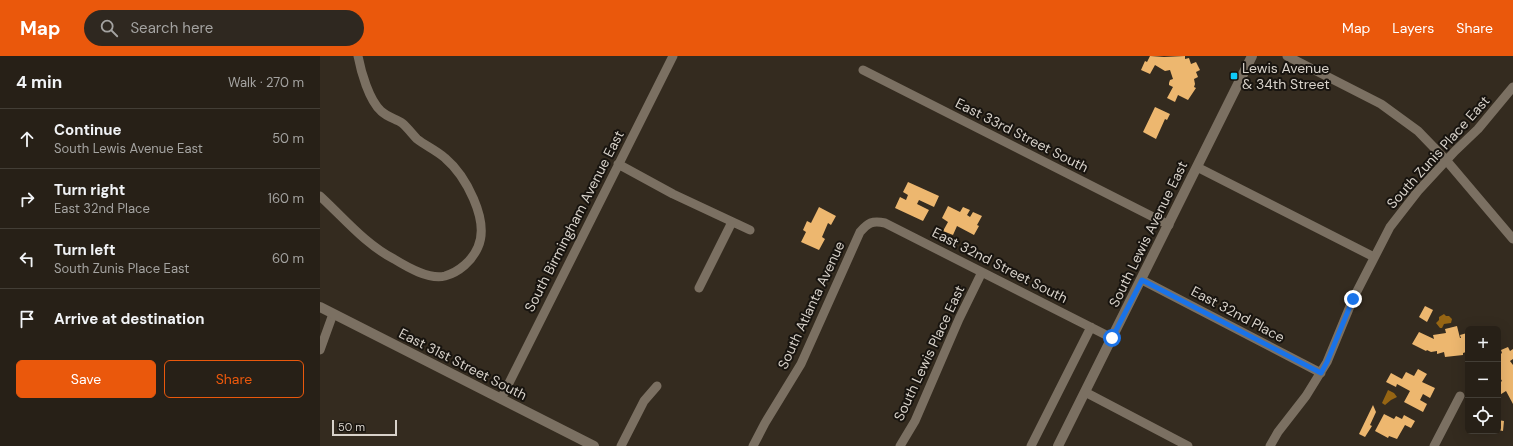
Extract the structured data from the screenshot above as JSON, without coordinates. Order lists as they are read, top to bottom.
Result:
{
  "streets": {
    "main road": ["South Lewis Avenue East", "East 31st Street South"],
    "street": [
      "East 33rd Street South",
      "South Zunis Place East",
      "South Birmingham Avenue East",
      "East 32nd Street South",
      "South Atlanta Avenue",
      "East 32nd Place",
      "South Lewis Place East"
    ]
  },
  "crossings": [
    ["East 33rd Street South", "South Lewis Avenue East"],
    ["South Zunis Place East", "East 32nd Place"],
    ["South Birmingham Avenue East", "East 31st Street South"],
    ["South Lewis Avenue East", "East 32nd Street South"],
    ["South Lewis Avenue East", "East 32nd Place"],
    ["East 32nd Street South", "South Atlanta Avenue"],
    ["East 32nd Street South", "South Lewis Place East"]
  ],
  "places": {
    "transit": ["Lewis Avenue & 34th Street"]
  },
  "scale_bar": "50 m",
  "page": {
    "header": "Map",
    "search": "Search here",
    "nav": ["Map", "Layers", "Share"],
    "heading": ["4 min", "Walk · 270 m"],
    "list": [
      ["Continue", "South Lewis Avenue East", "50 m"],
      ["Turn right", "East 32nd Place", "160 m"],
      ["Turn left", "South Zunis Place East", "60 m"],
      "Arrive at destination"
    ],
    "map_buttons": ["+", "−"],
    "buttons": ["Save", "Share"],
    "scale": "50 m"
  }
}
